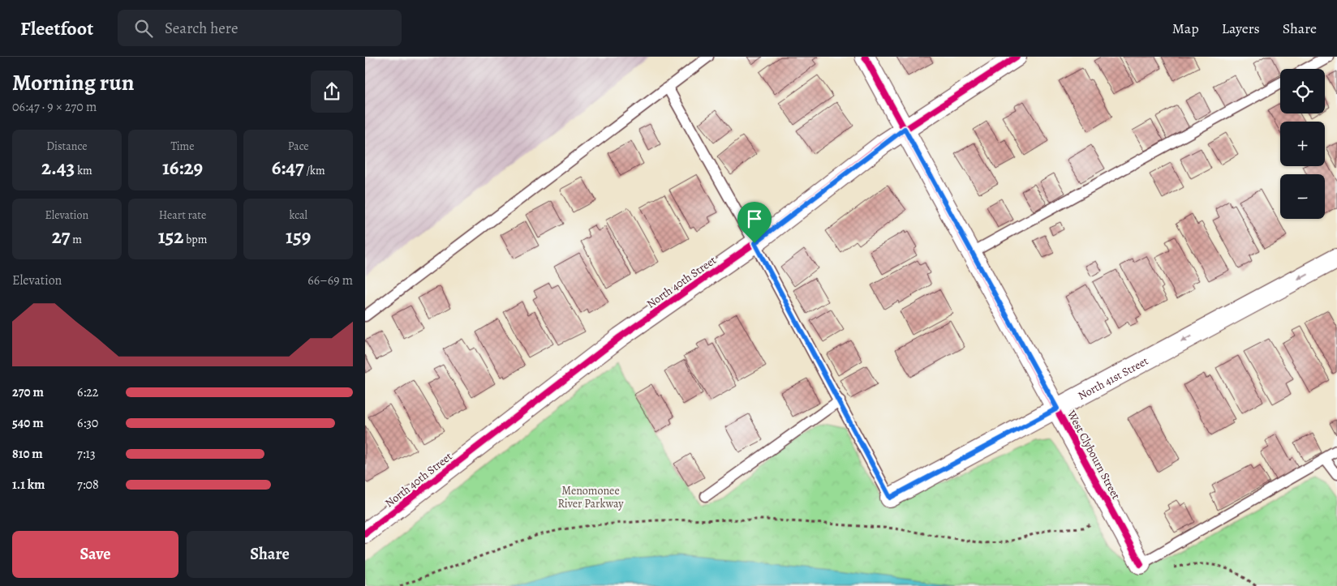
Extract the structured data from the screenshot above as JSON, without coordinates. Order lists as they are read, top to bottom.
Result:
{
  "streets": {
    "street": ["North 40th Street", "North 41st Street", "West Clybourn Street"]
  },
  "crossings": [
    ["North 40th Street", "West Clybourn Street"],
    ["North 41st Street", "West Clybourn Street"]
  ],
  "one_way": ["North 41st Street"],
  "parks": ["Menomonee River Parkway"],
  "page": {
    "header": "Fleetfoot",
    "search": "Search here",
    "nav": ["Map", "Layers", "Share"],
    "heading": ["Morning run", "06:47 · 9 × 270 m"],
    "map_buttons": ["+", "−"],
    "stats": [
      ["Distance", "2.43 km"],
      ["Time", "16:29"],
      ["Pace", "6:47 /km"],
      ["Elevation", "27 m"],
      ["Heart rate", "152 bpm"],
      ["kcal", "159"]
    ],
    "chart": ["Elevation", "66–69 m"],
    "list": [
      {
        "name": "270 m",
        "note": "6:22"
      },
      {
        "name": "540 m",
        "note": "6:30"
      },
      {
        "name": "810 m",
        "note": "7:13"
      },
      {
        "name": "1.1 km",
        "note": "7:08"
      }
    ],
    "buttons": ["Save", "Share"]
  }
}
